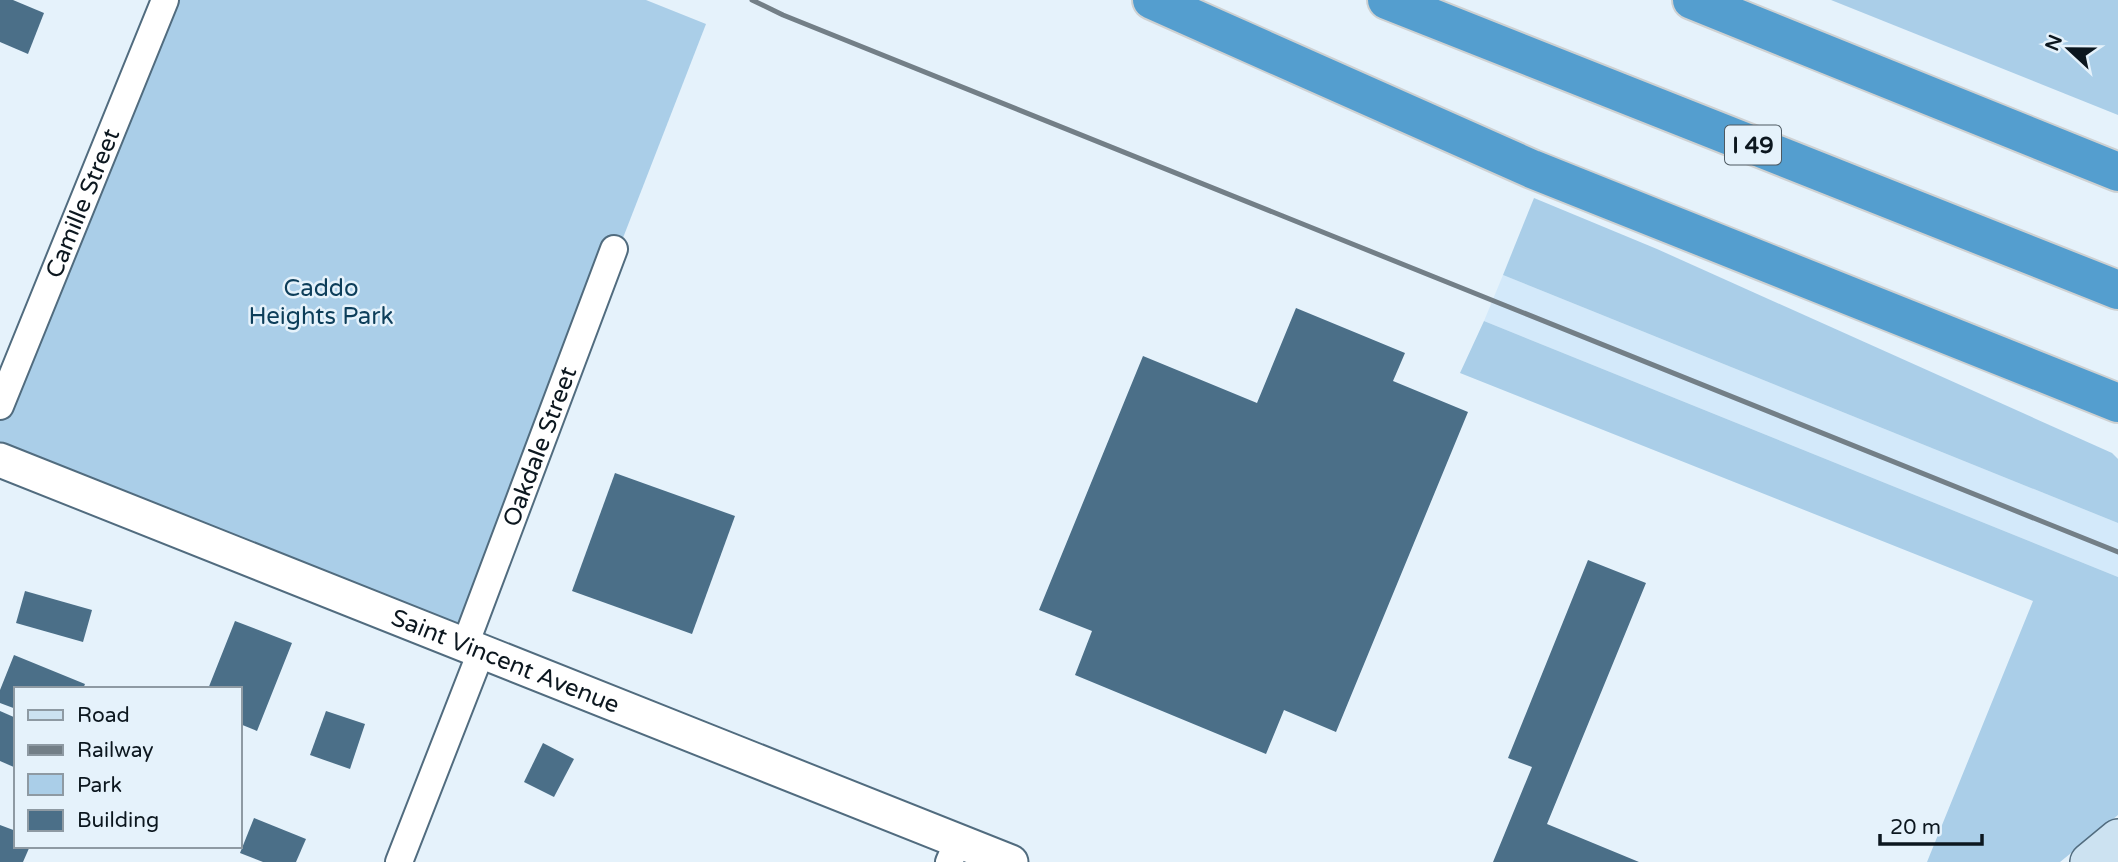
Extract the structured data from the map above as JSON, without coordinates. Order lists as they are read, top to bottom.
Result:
{
  "streets": {
    "highway": ["I 49"],
    "street": ["Camille Street", "Oakdale Street", "Saint Vincent Avenue"]
  },
  "crossings": [
    ["Oakdale Street", "Saint Vincent Avenue"]
  ],
  "parks": ["Caddo Heights Park"],
  "legend": [
    "Road",
    "Railway",
    "Park",
    "Building"
  ],
  "scale_bar": "20 m",
  "north": "left"
}
